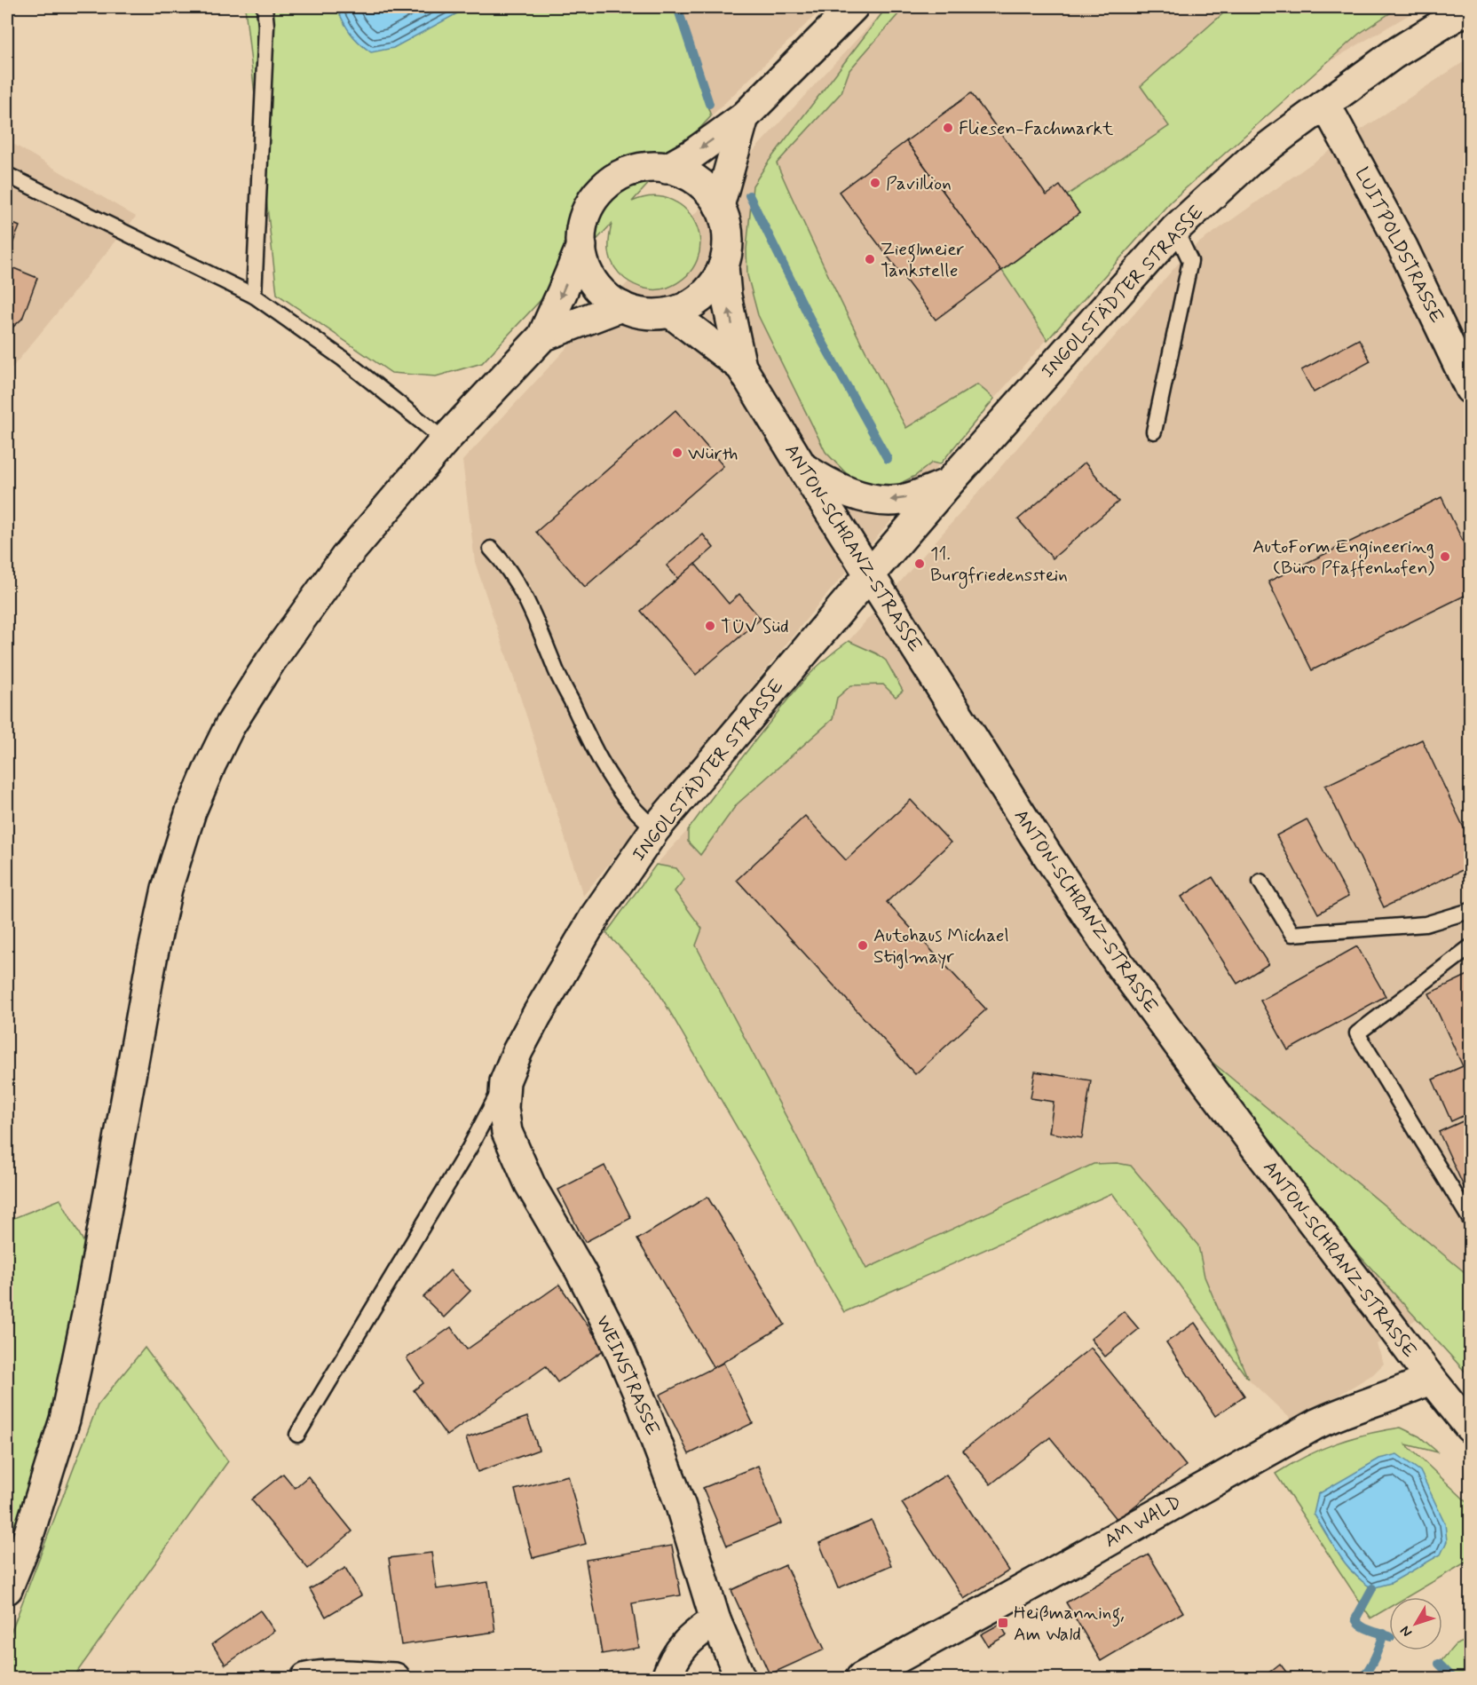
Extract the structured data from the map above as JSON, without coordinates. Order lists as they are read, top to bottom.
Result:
{
  "streets": {
    "main road": [
      "LUITPOLDSTRASSE",
      "INGOLSTÄDTER STRASSE",
      "ANTON-SCHRANZ-STRASSE",
      "WEINSTRASSE",
      "AM WALD"
    ]
  },
  "crossings": [
    ["LUITPOLDSTRASSE", "INGOLSTÄDTER STRASSE"],
    ["INGOLSTÄDTER STRASSE", "ANTON-SCHRANZ-STRASSE"],
    ["INGOLSTÄDTER STRASSE", "WEINSTRASSE"],
    ["ANTON-SCHRANZ-STRASSE", "AM WALD"]
  ],
  "places": {
    "other": [
      "Fliesen-Fachmarkt",
      "Pavillion",
      "Zieglmeier Tankstelle",
      "Würth",
      "AutoForm Engineering (Büro Pfaffenhofen)",
      "11. Burgfriedensstein",
      "TÜV Süd",
      "Autohaus Michael Stiglmayr"
    ],
    "transit": ["Heißmanning, Am Wald"]
  },
  "north": "bottom left"
}
